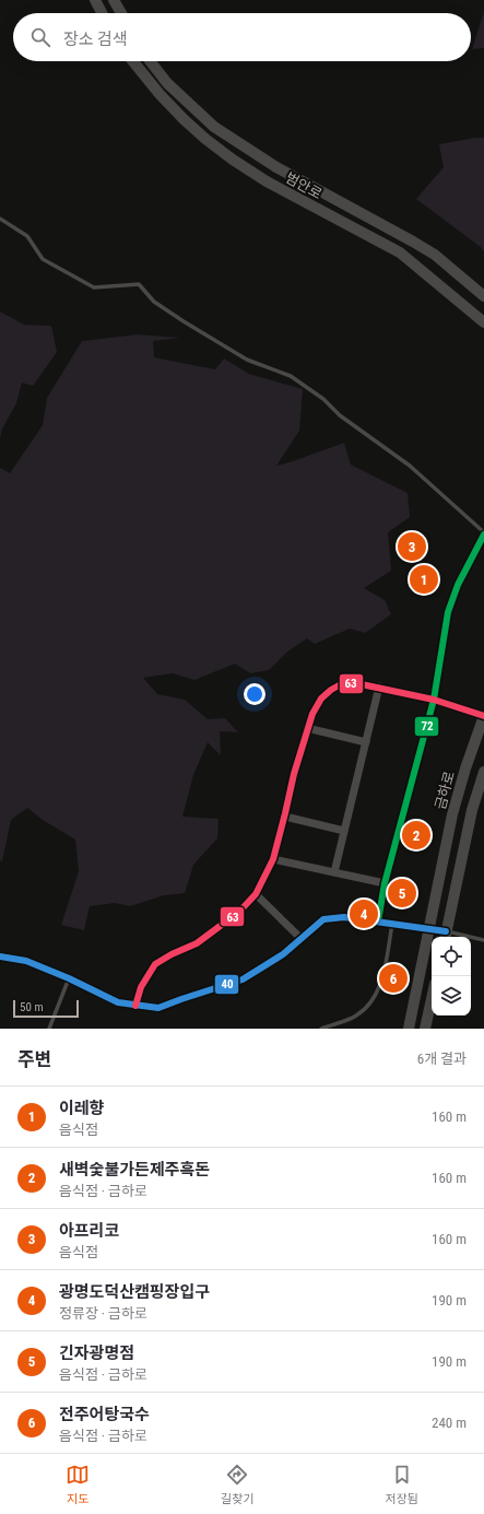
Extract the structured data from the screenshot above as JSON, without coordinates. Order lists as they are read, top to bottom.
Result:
{
  "streets": {
    "main road": ["범안로", "금하로"]
  },
  "lines": ["transit line 72", "transit line 63", "transit line 40"],
  "scale_bar": "50 m",
  "page": {
    "search": "장소 검색",
    "pins": [
      "3",
      "1",
      "2",
      "5",
      "4",
      "6"
    ],
    "scale": "50 m",
    "heading": ["주변", "6개 결과"],
    "list": [
      {
        "mark": "1",
        "name": "이레향",
        "note": "음식점",
        "value": "160 m"
      },
      {
        "mark": "2",
        "name": "새벽숯불가든제주흑돈",
        "note": "음식점 · 금하로",
        "value": "160 m"
      },
      {
        "mark": "3",
        "name": "아프리코",
        "note": "음식점",
        "value": "160 m"
      },
      {
        "mark": "4",
        "name": "광명도덕산캠핑장입구",
        "note": "정류장 · 금하로",
        "value": "190 m"
      },
      {
        "mark": "5",
        "name": "긴자광명점",
        "note": "음식점 · 금하로",
        "value": "190 m"
      },
      {
        "mark": "6",
        "name": "전주어탕국수",
        "note": "음식점 · 금하로",
        "value": "240 m"
      }
    ],
    "nav": ["지도", "길찾기", "저장됨"]
  }
}
